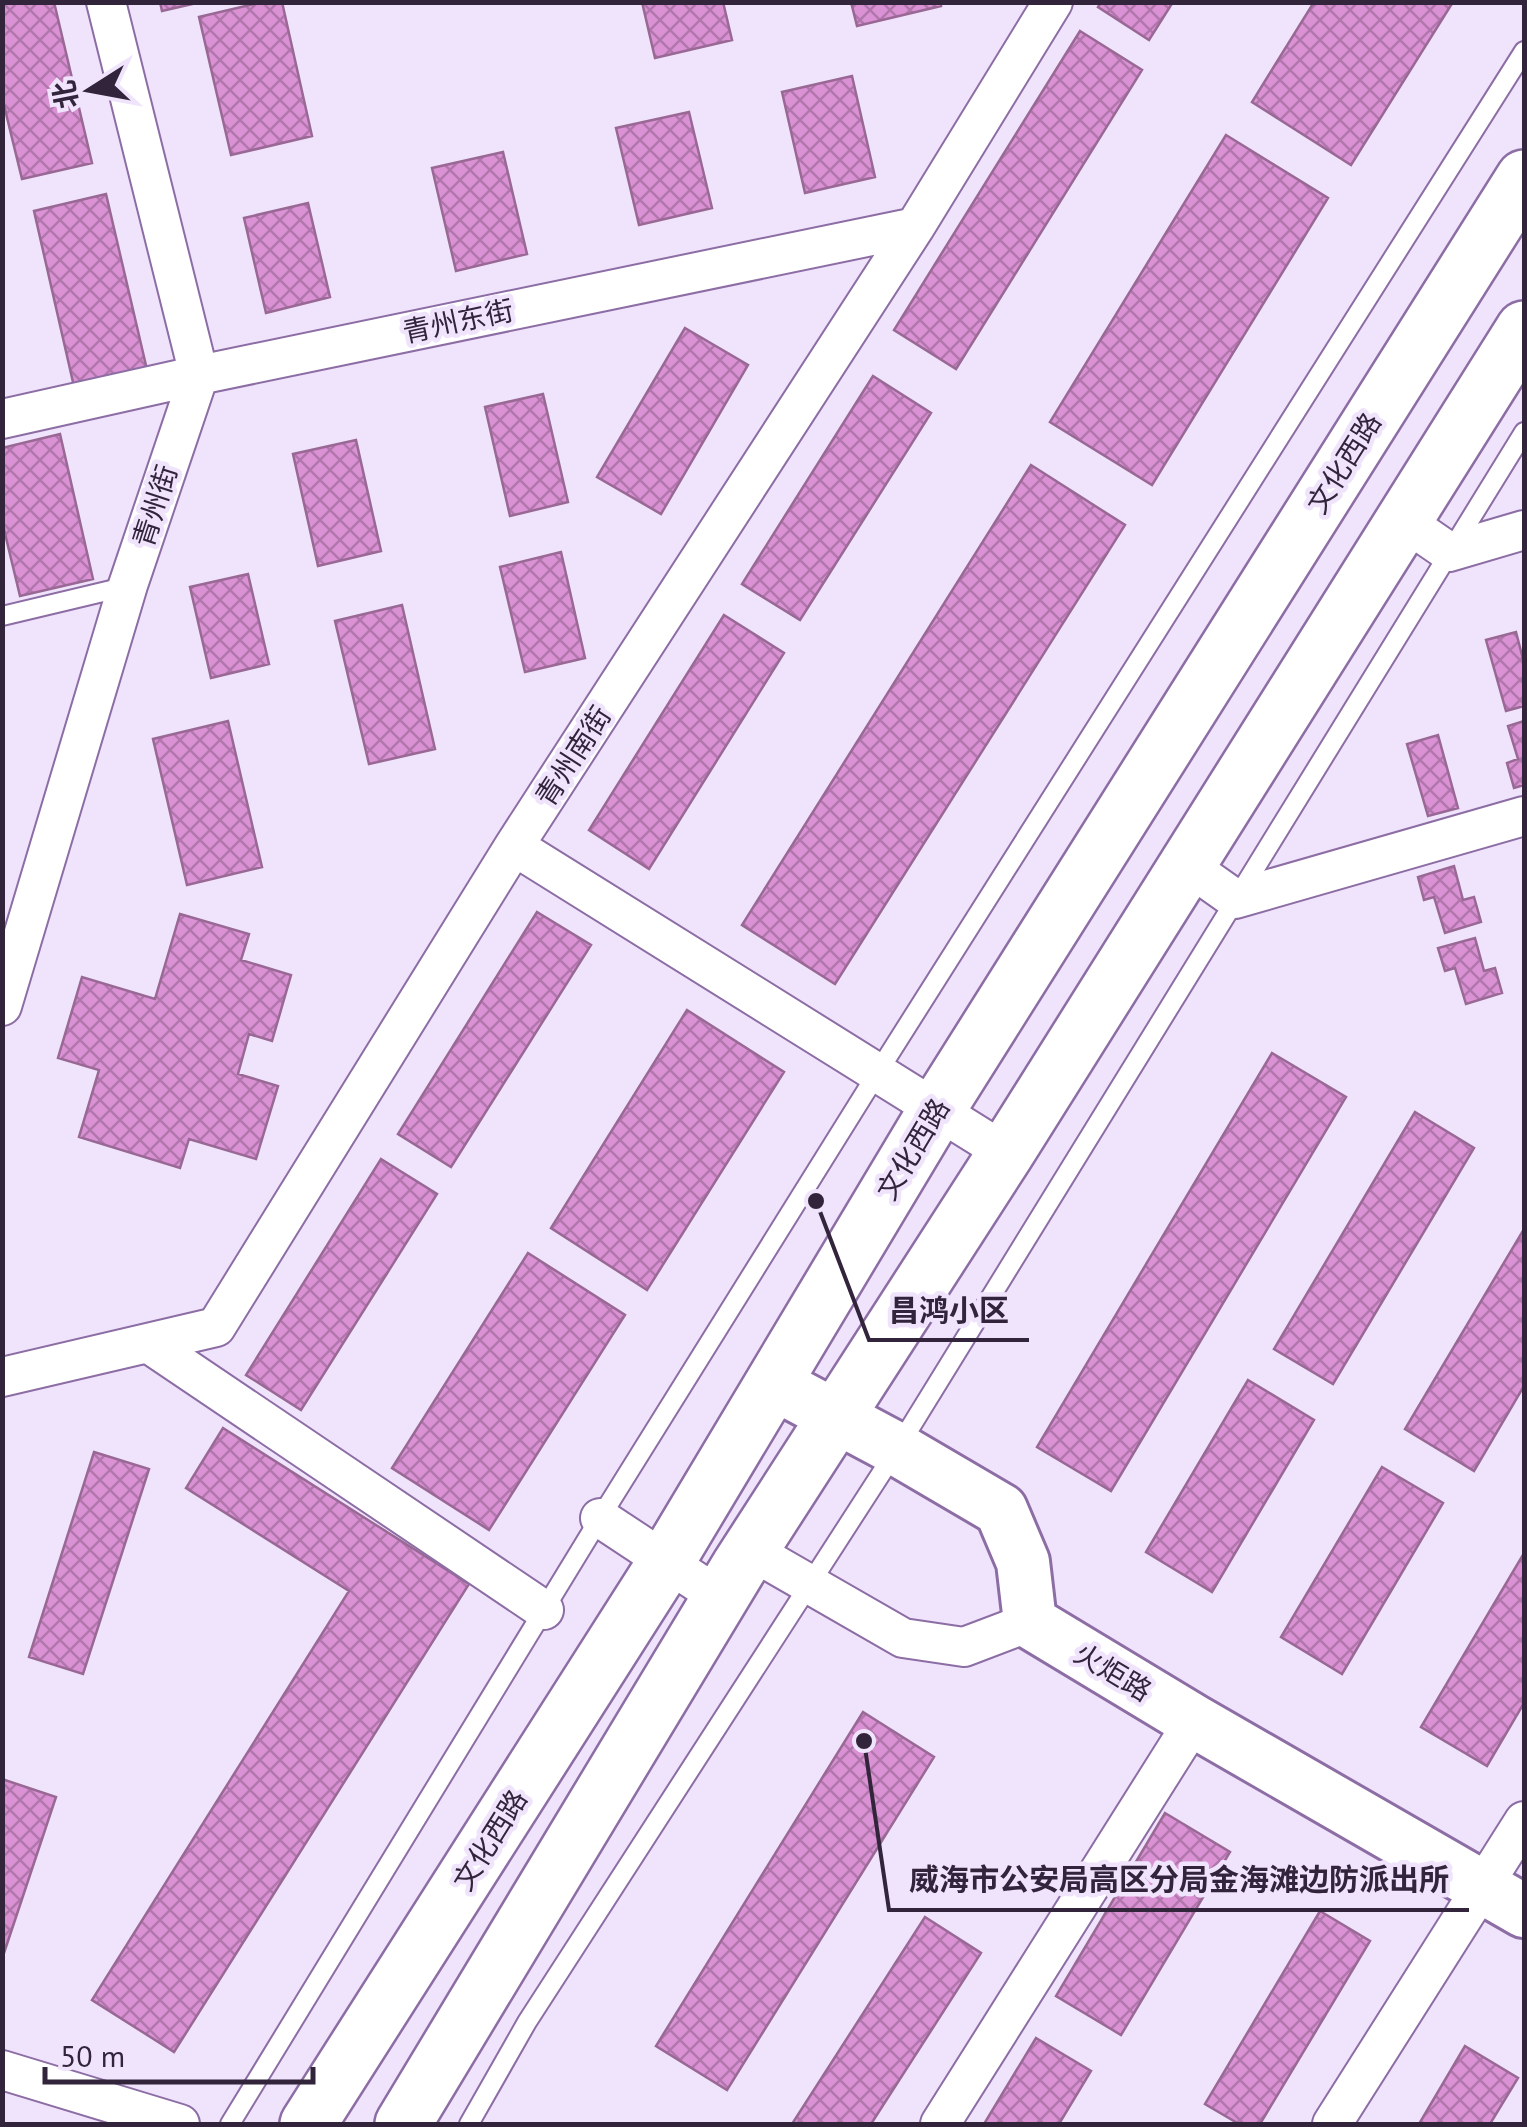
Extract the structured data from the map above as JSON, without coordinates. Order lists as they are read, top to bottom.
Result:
{
  "streets": {
    "main road": ["文化西路", "火炬路"],
    "street": ["青州东街", "青州街", "青州南街"]
  },
  "crossings": [
    ["青州东街", "青州街"],
    ["青州东街", "青州南街"]
  ],
  "places": ["昌鸿小区", "威海市公安局高区分局金海滩边防派出所"],
  "scale_bar": "50 m",
  "north": "left"
}
